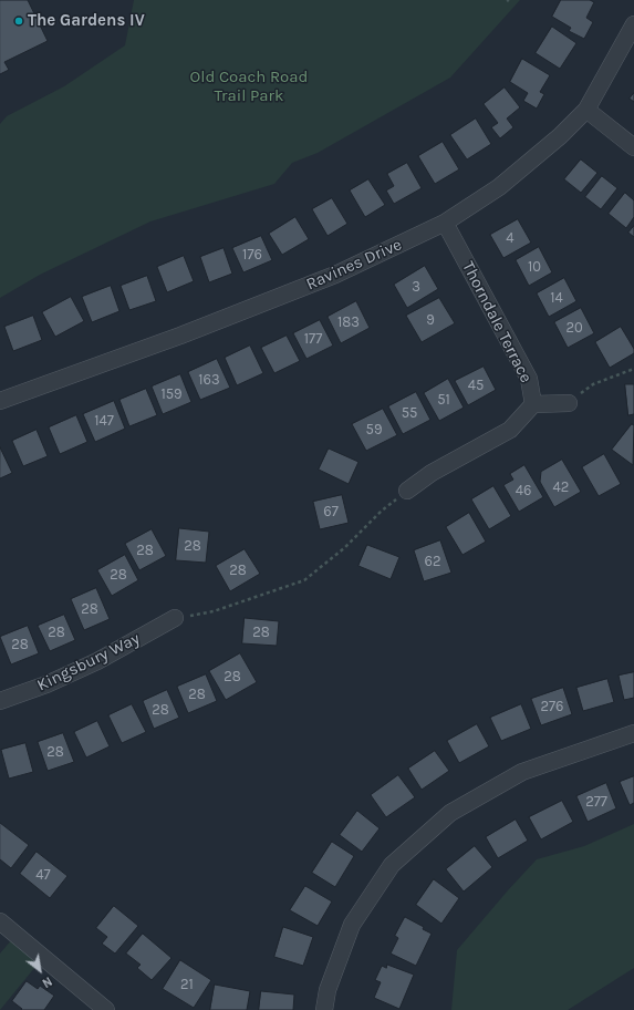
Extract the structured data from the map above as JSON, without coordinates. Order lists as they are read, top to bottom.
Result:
{
  "streets": {
    "street": ["Ravines Drive", "Thorndale Terrace", "Kingsbury Way"]
  },
  "crossings": [
    ["Ravines Drive", "Thorndale Terrace"]
  ],
  "parks": ["Old Coach Road Trail Park"],
  "places": ["The Gardens IV"],
  "house_numbers": [
    "4",
    "176",
    "10",
    "3",
    "14",
    "9",
    "183",
    "20",
    "177",
    "163",
    "45",
    "159",
    "51",
    "55",
    "147",
    "59",
    "42",
    "46",
    "67",
    "28",
    "28",
    "62",
    "28",
    "28",
    "28",
    "28",
    "28",
    "28",
    "28",
    "28",
    "276",
    "28",
    "28",
    "277",
    "47",
    "21"
  ],
  "north": "bottom right"
}
